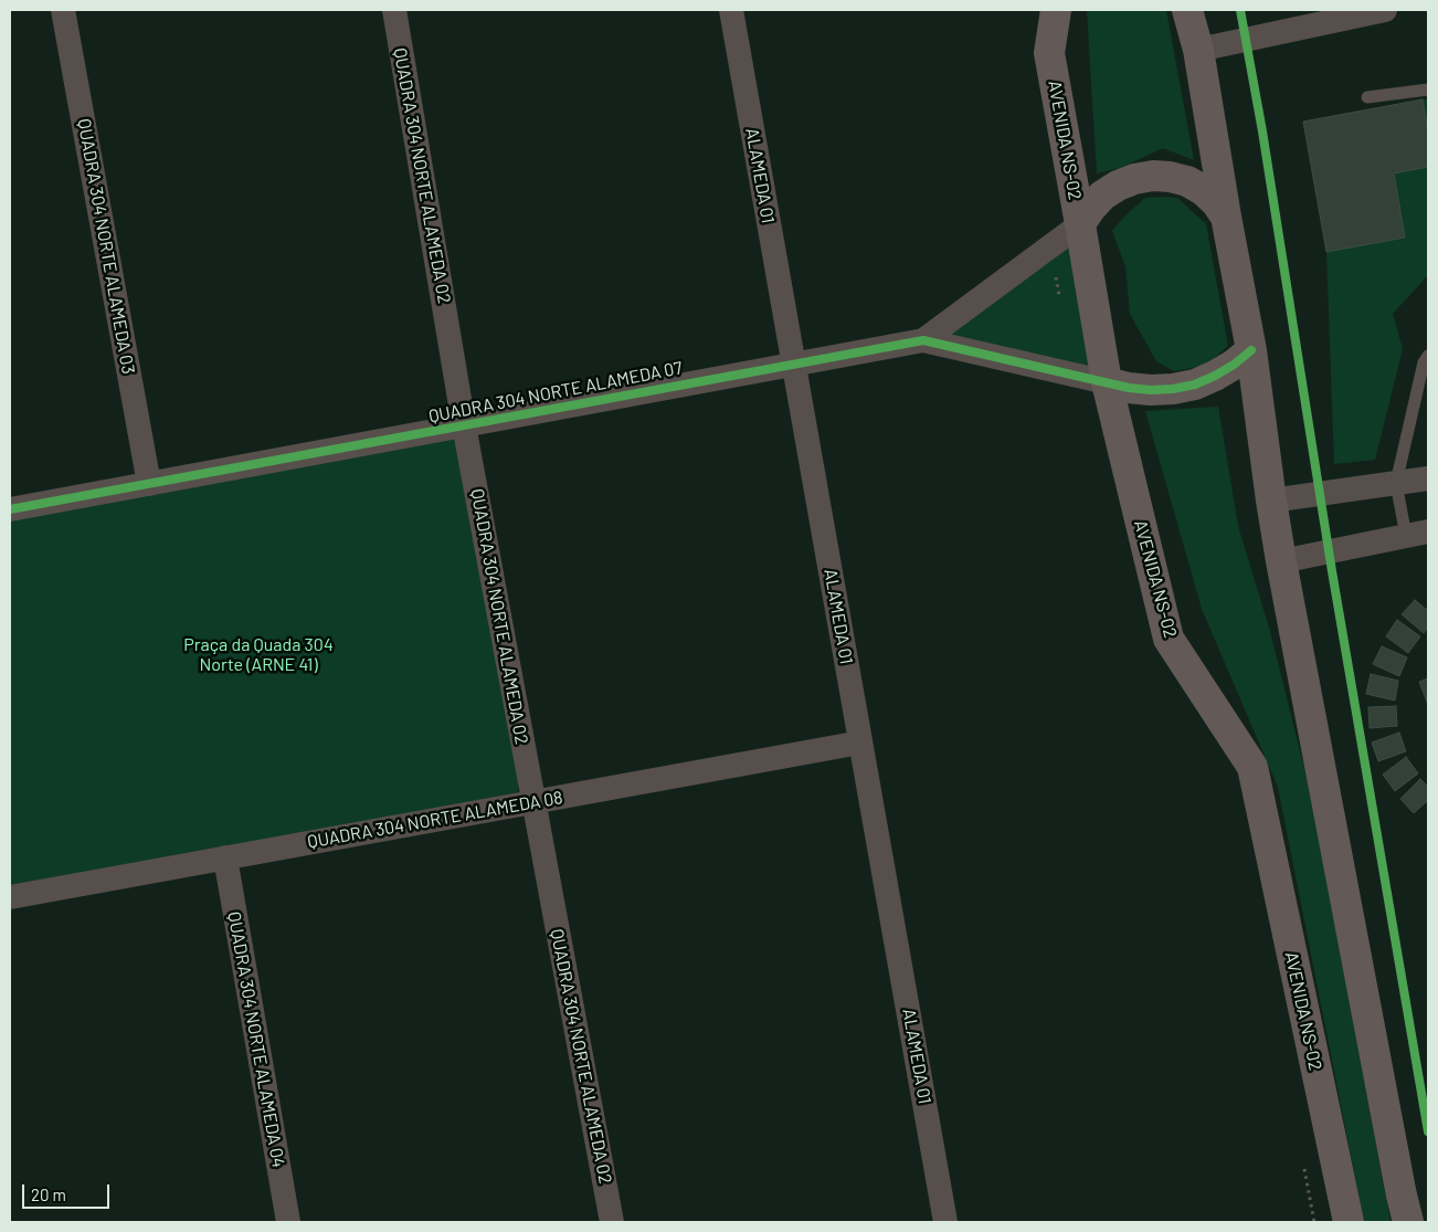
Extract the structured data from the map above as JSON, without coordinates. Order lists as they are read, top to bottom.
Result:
{
  "streets": {
    "street": [
      "AVENIDA NS-02",
      "QUADRA 304 NORTE ALAMEDA 02",
      "ALAMEDA 01",
      "QUADRA 304 NORTE ALAMEDA 03",
      "QUADRA 304 NORTE ALAMEDA 07",
      "QUADRA 304 NORTE ALAMEDA 08",
      "QUADRA 304 NORTE ALAMEDA 04"
    ]
  },
  "crossings": [
    ["AVENIDA NS-02", "QUADRA 304 NORTE ALAMEDA 07"],
    ["QUADRA 304 NORTE ALAMEDA 02", "QUADRA 304 NORTE ALAMEDA 07"],
    ["QUADRA 304 NORTE ALAMEDA 02", "QUADRA 304 NORTE ALAMEDA 08"],
    ["ALAMEDA 01", "QUADRA 304 NORTE ALAMEDA 07"],
    ["ALAMEDA 01", "QUADRA 304 NORTE ALAMEDA 08"],
    ["QUADRA 304 NORTE ALAMEDA 03", "QUADRA 304 NORTE ALAMEDA 07"],
    ["QUADRA 304 NORTE ALAMEDA 08", "QUADRA 304 NORTE ALAMEDA 04"]
  ],
  "parks": ["Praça da Quada 304 Norte (ARNE 41)"],
  "scale_bar": "20 m"
}
